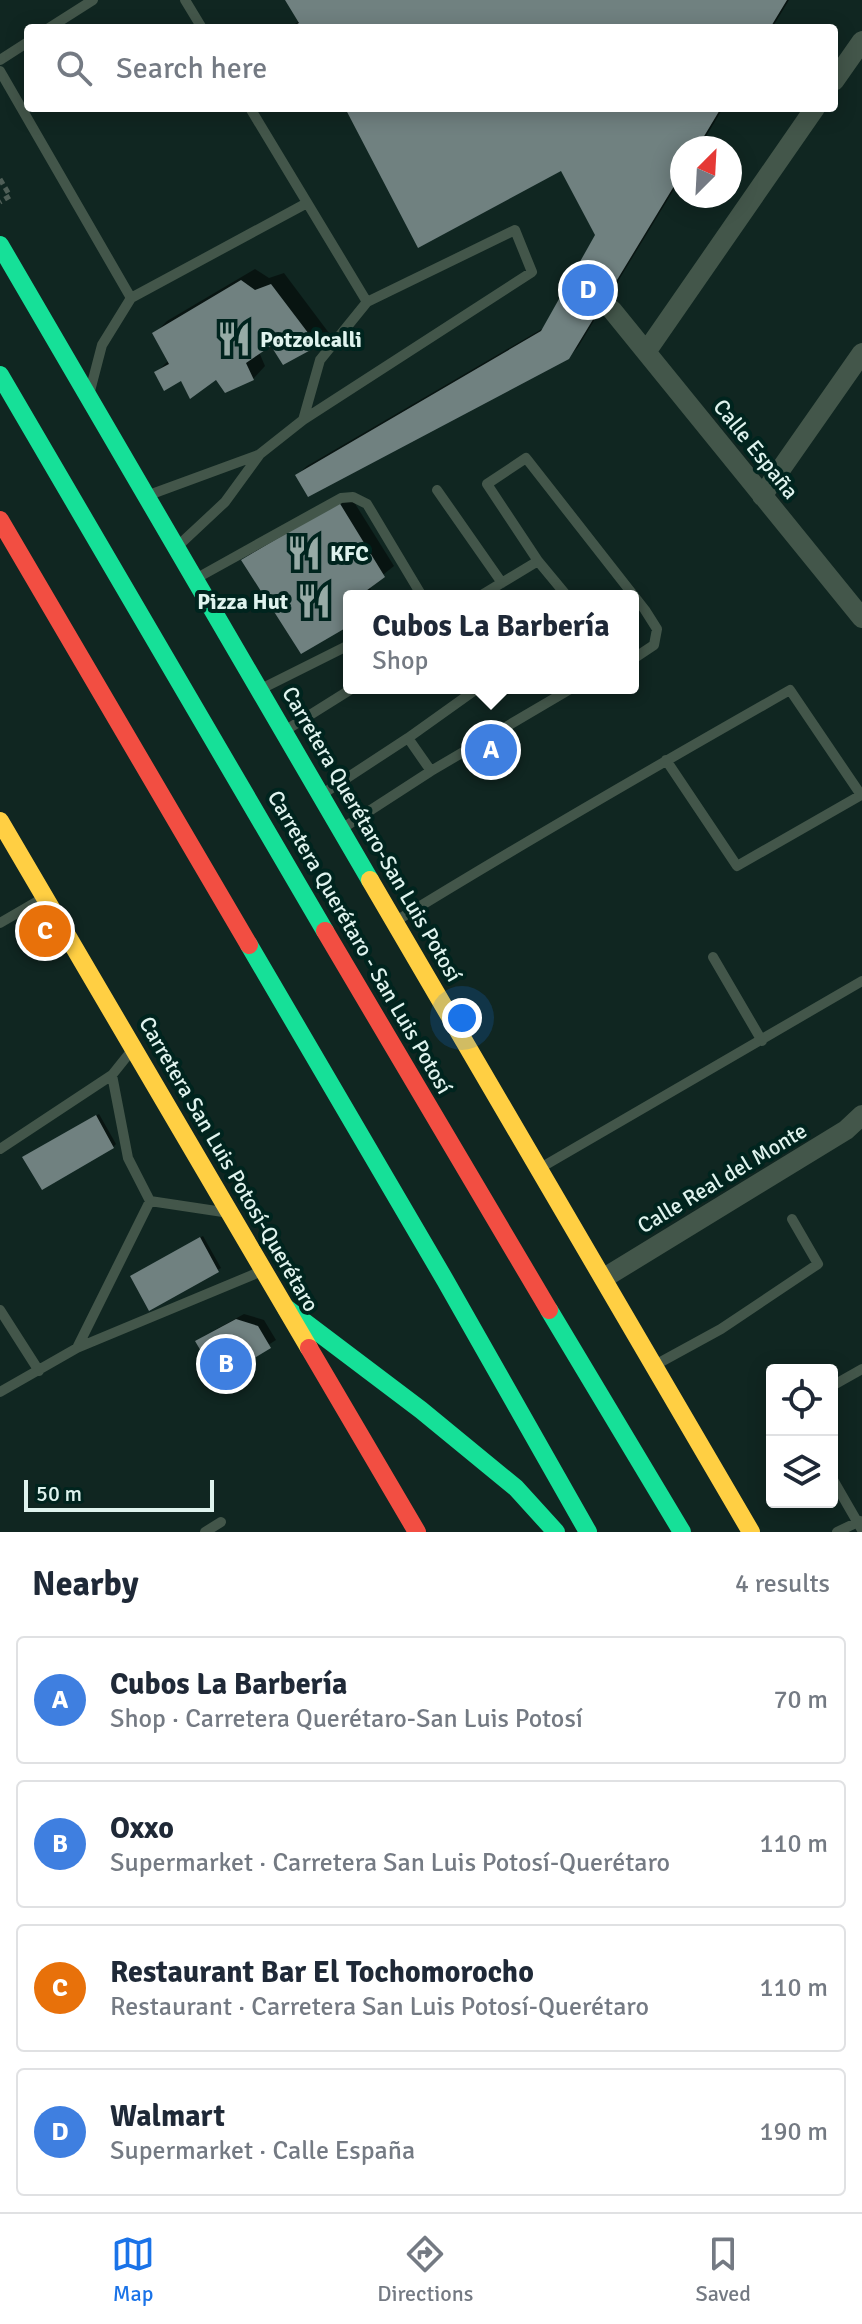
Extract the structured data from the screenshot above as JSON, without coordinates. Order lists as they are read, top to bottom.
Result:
{
  "streets": {
    "main road": ["Carretera Querétaro-San Luis Potosí", "Carretera Querétaro - San Luis Potosí", "Carretera San Luis Potosí-Querétaro"],
    "street": ["Calle España", "Calle Real del Monte"]
  },
  "crossings": [
    ["Carretera Querétaro-San Luis Potosí", "Calle Real del Monte"]
  ],
  "places": {
    "restaurant": ["Potzolcalli", "KFC", "Pizza Hut"]
  },
  "scale_bar": "50 m",
  "north": "top right",
  "page": {
    "search": "Search here",
    "pins": [
      "D",
      "A",
      "C",
      "B"
    ],
    "popup": ["Cubos La Barbería", "Shop"],
    "scale": "50 m",
    "heading": ["Nearby", "4 results"],
    "list": [
      {
        "mark": "A",
        "name": "Cubos La Barbería",
        "note": "Shop · Carretera Querétaro-San Luis Potosí",
        "value": "70 m"
      },
      {
        "mark": "B",
        "name": "Oxxo",
        "note": "Supermarket · Carretera San Luis Potosí-Querétaro",
        "value": "110 m"
      },
      {
        "mark": "C",
        "name": "Restaurant Bar El Tochomorocho",
        "note": "Restaurant · Carretera San Luis Potosí-Querétaro",
        "value": "110 m"
      },
      {
        "mark": "D",
        "name": "Walmart",
        "note": "Supermarket · Calle España",
        "value": "190 m"
      }
    ],
    "nav": ["Map", "Directions", "Saved"]
  }
}
